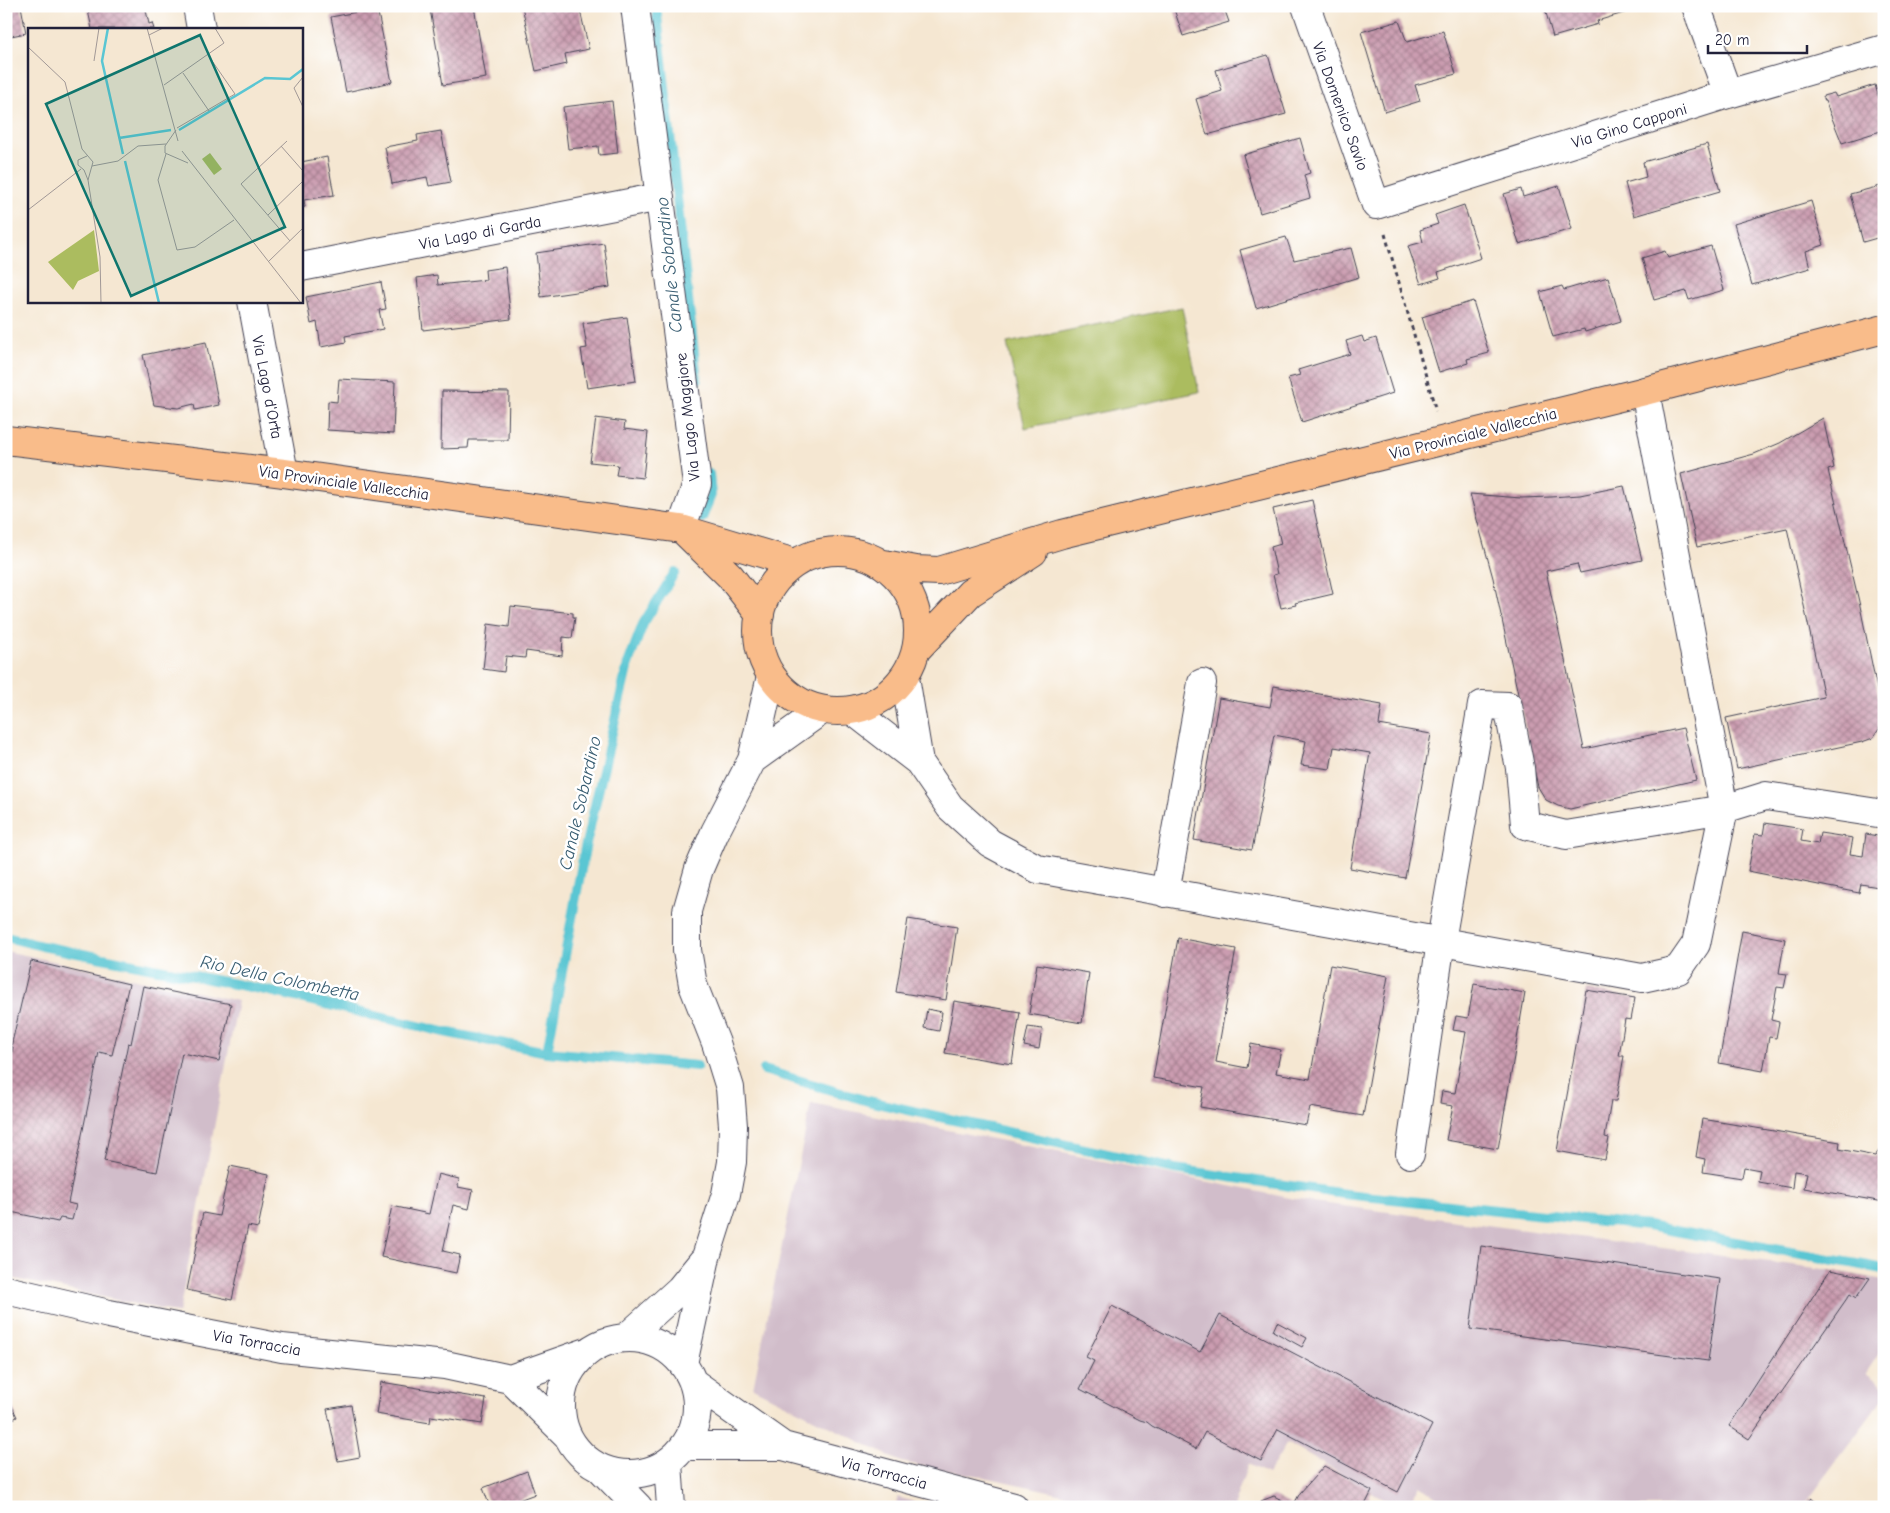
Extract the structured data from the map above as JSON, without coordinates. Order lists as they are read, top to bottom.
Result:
{
  "streets": {
    "main road": ["Via Provinciale Vallecchia"],
    "street": [
      "Via Domenico Savio",
      "Via Gino Capponi",
      "Via Lago di Garda",
      "Via Lago d'Orta",
      "Via Lago Maggiore",
      "Via Torraccia"
    ]
  },
  "crossings": [
    ["Via Domenico Savio", "Via Gino Capponi"],
    ["Via Lago di Garda", "Via Lago Maggiore"],
    ["Via Lago d'Orta", "Via Provinciale Vallecchia"],
    ["Via Lago Maggiore", "Via Provinciale Vallecchia"]
  ],
  "water": ["Canale Sobardino", "Rio Della Colombetta"],
  "scale_bar": "20 m"
}
